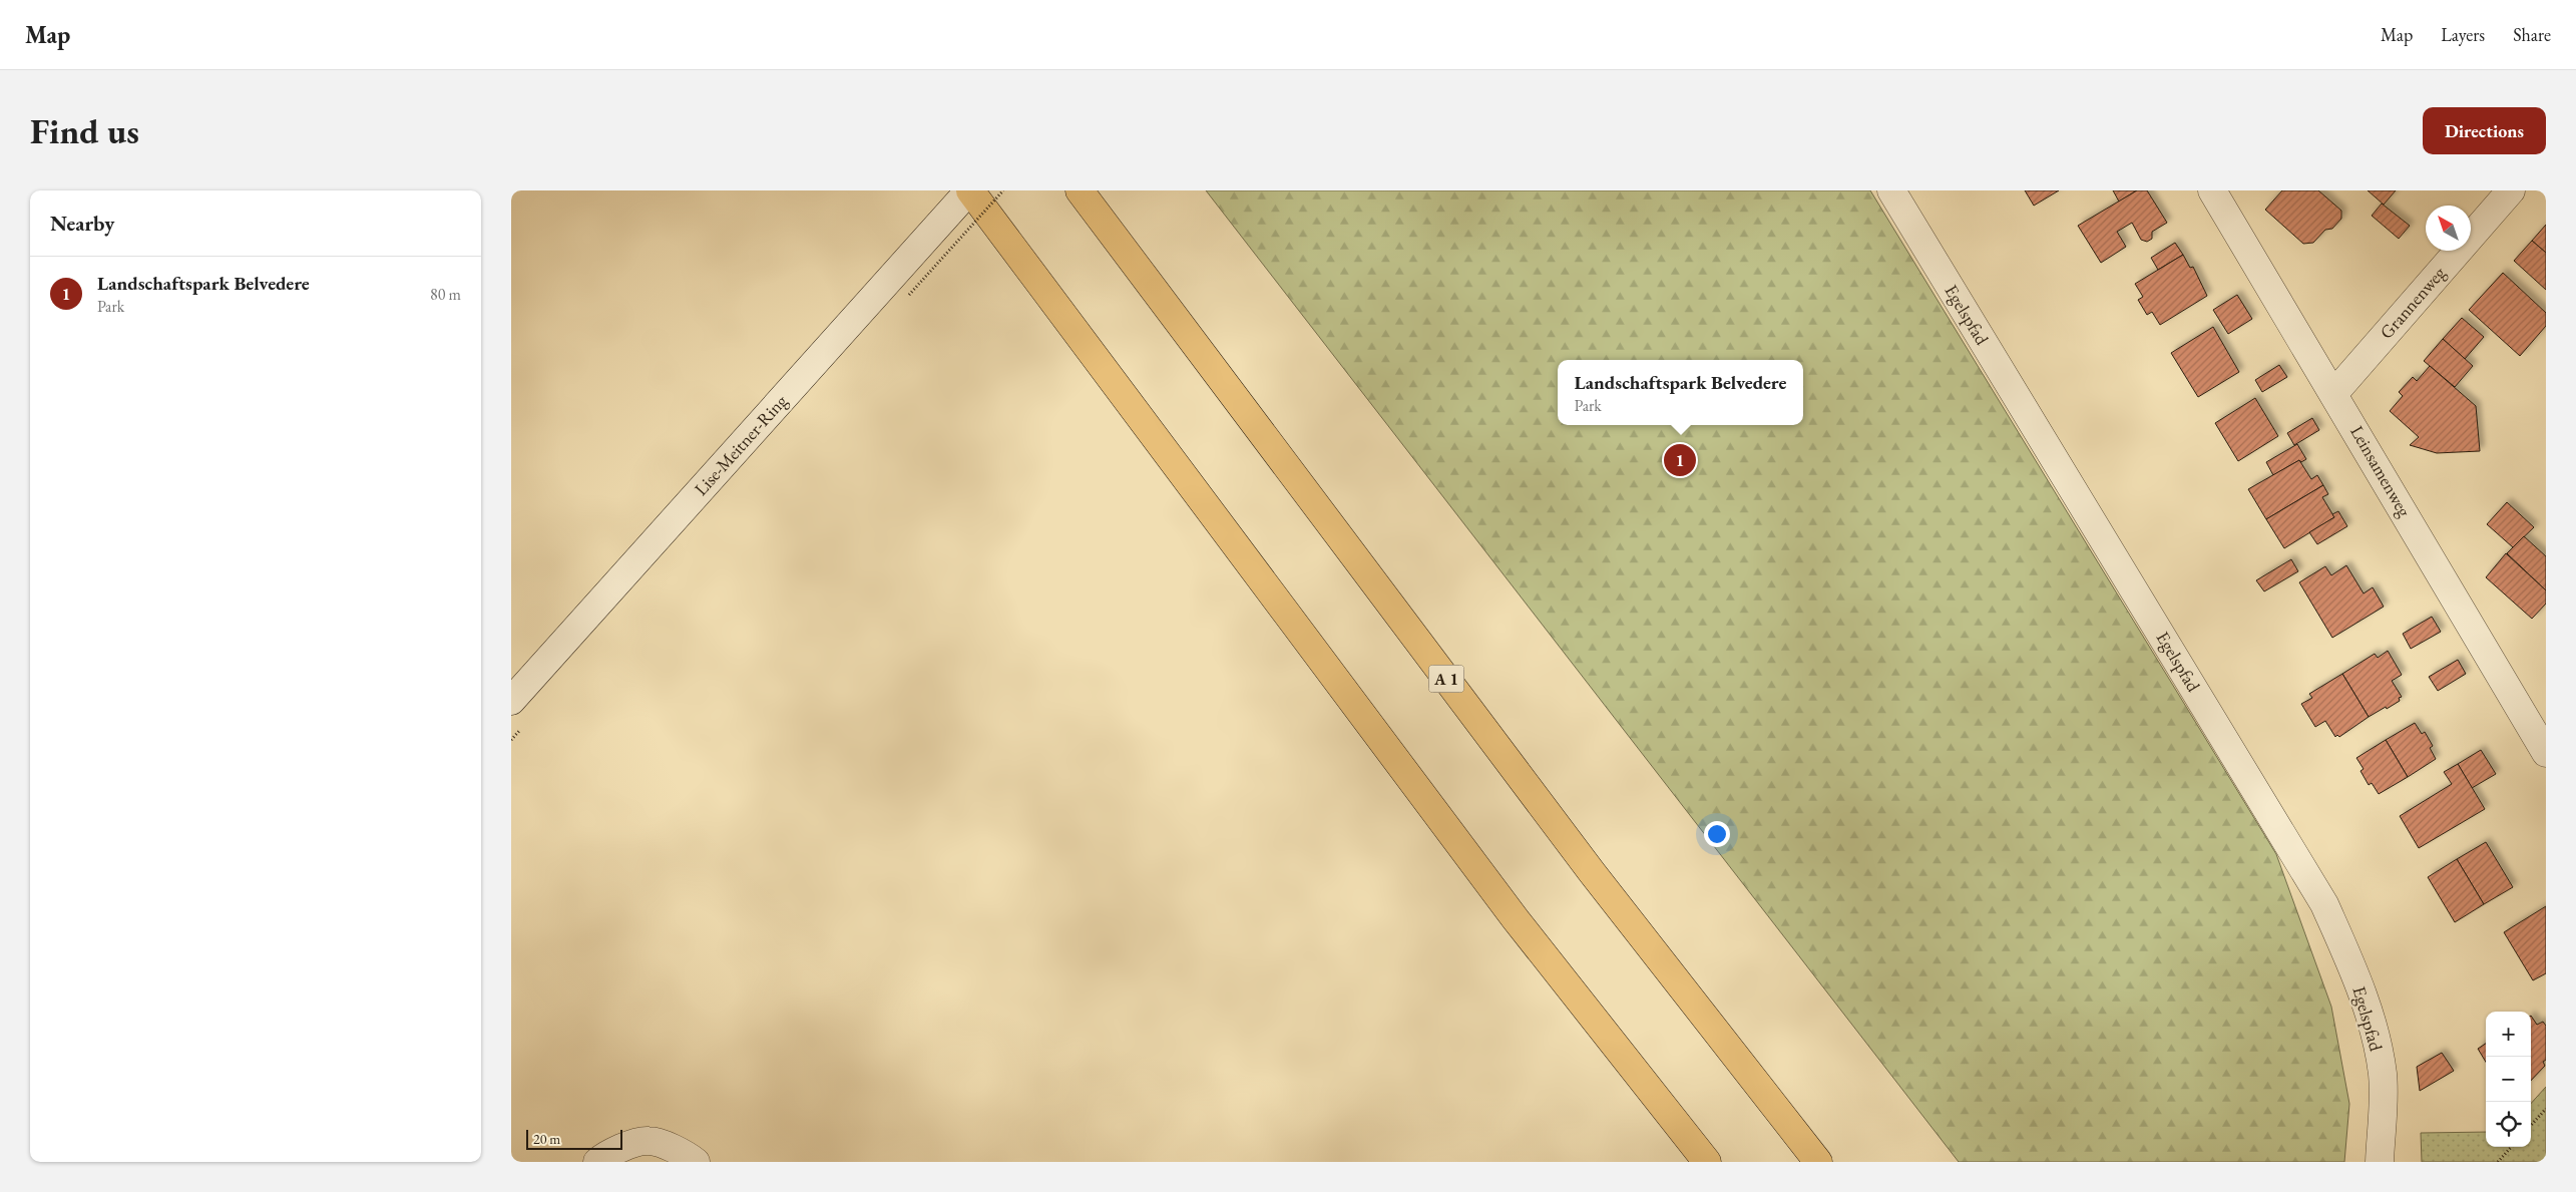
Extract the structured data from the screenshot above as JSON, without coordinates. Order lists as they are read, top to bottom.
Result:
{
  "streets": {
    "highway": ["A 1"],
    "street": [
      "Grannenweg",
      "Egelspfad",
      "Lise-Meitner-Ring",
      "Leinsamenweg"
    ]
  },
  "crossings": [
    ["Grannenweg", "Leinsamenweg"]
  ],
  "scale_bar": "20 m",
  "north": "top left",
  "page": {
    "header": "Map",
    "nav": ["Map", "Layers", "Share"],
    "buttons": "Directions",
    "title": "Find us",
    "heading": "Nearby",
    "list": [
      {
        "mark": "1",
        "name": "Landschaftspark Belvedere",
        "note": "Park",
        "value": "80 m"
      }
    ],
    "popup": ["Landschaftspark Belvedere", "Park"],
    "pins": "1",
    "map_buttons": ["+", "−"],
    "scale": "20 m"
  }
}
